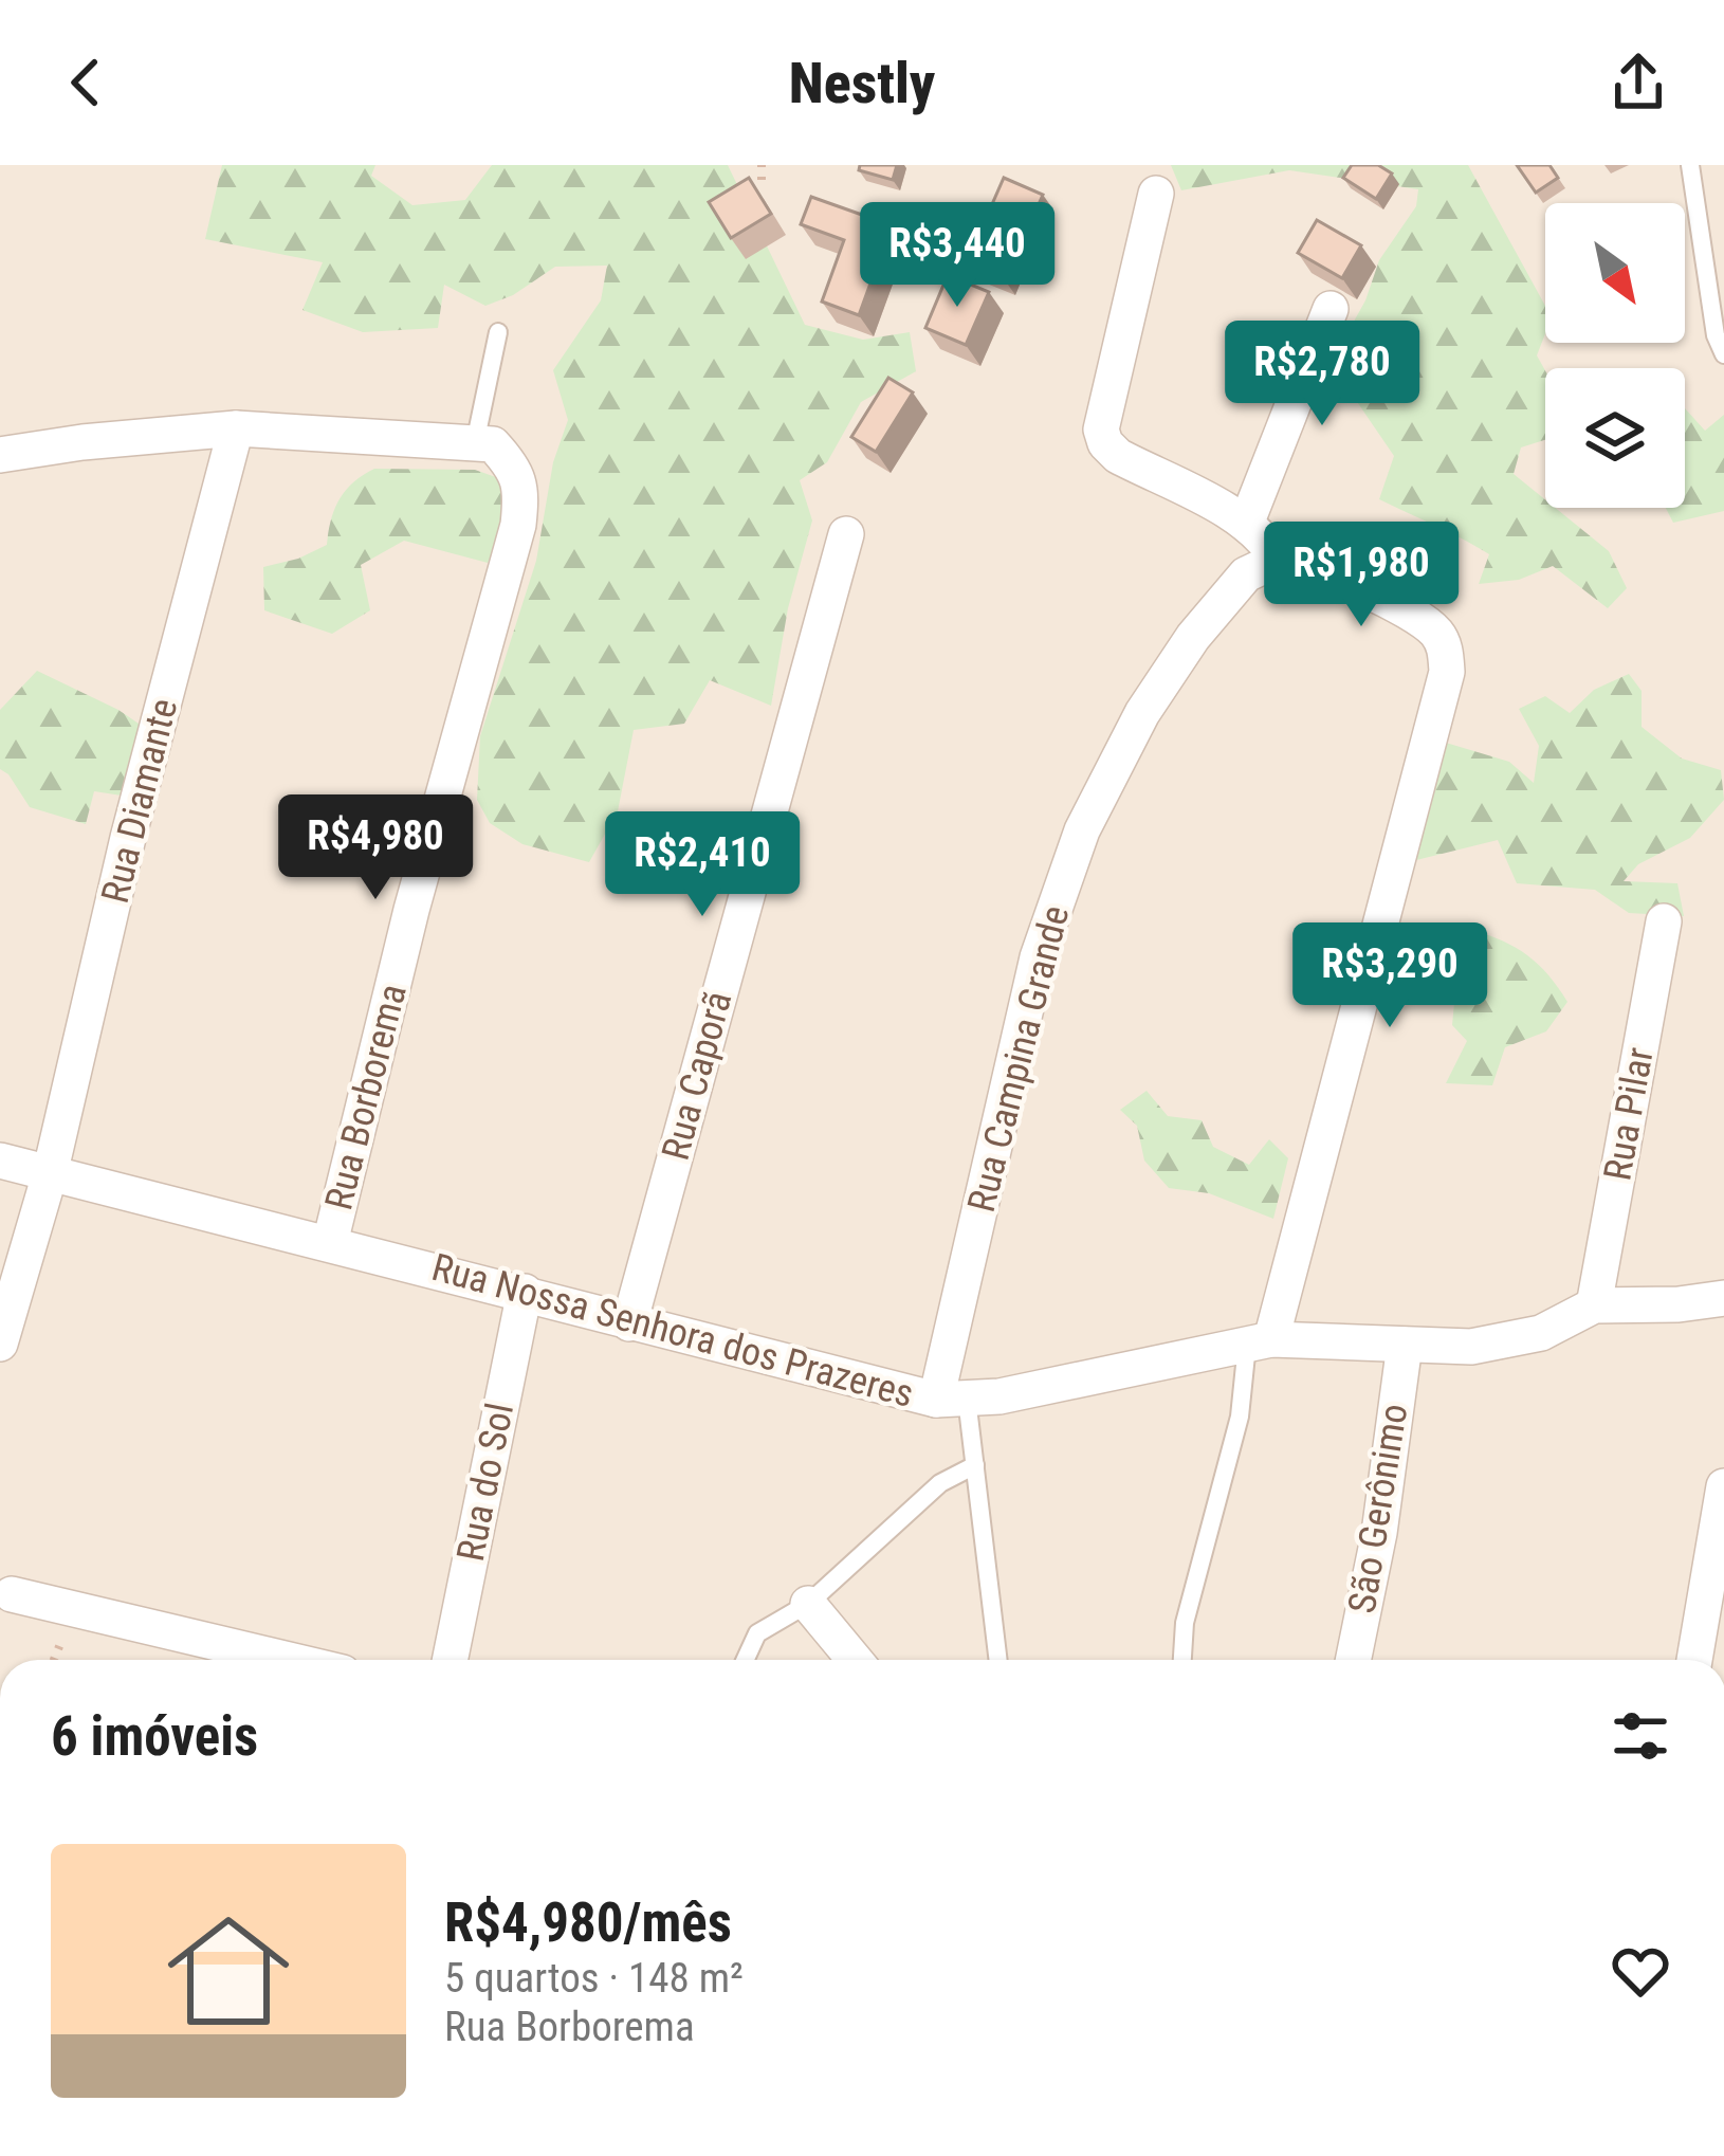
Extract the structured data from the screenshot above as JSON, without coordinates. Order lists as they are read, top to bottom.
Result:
{
  "streets": {
    "street": [
      "Rua Diamante",
      "Rua Campina Grande",
      "Rua Caporã",
      "Rua Borborema",
      "Rua Pilar",
      "Rua Nossa Senhora dos Prazeres",
      "Rua do Sol",
      "São Gerônimo"
    ]
  },
  "crossings": [
    ["Rua Diamante", "Rua Nossa Senhora dos Prazeres"],
    ["Rua Campina Grande", "Rua Nossa Senhora dos Prazeres"],
    ["Rua Caporã", "Rua Nossa Senhora dos Prazeres"],
    ["Rua Borborema", "Rua Nossa Senhora dos Prazeres"],
    ["Rua Pilar", "Rua Nossa Senhora dos Prazeres"],
    ["Rua Nossa Senhora dos Prazeres", "Rua do Sol"],
    ["Rua Nossa Senhora dos Prazeres", "São Gerônimo"]
  ],
  "north": "bottom right",
  "page": {
    "header": "Nestly",
    "price": [
      "R$3,440",
      "R$2,780",
      "R$1,980",
      "R$4,980",
      "R$2,410",
      "R$3,290"
    ],
    "heading": "6 imóveis",
    "list": [
      {
        "name": "R$4,980/mês",
        "note": "5 quartos · 148 m² · Rua Borborema"
      }
    ]
  }
}
